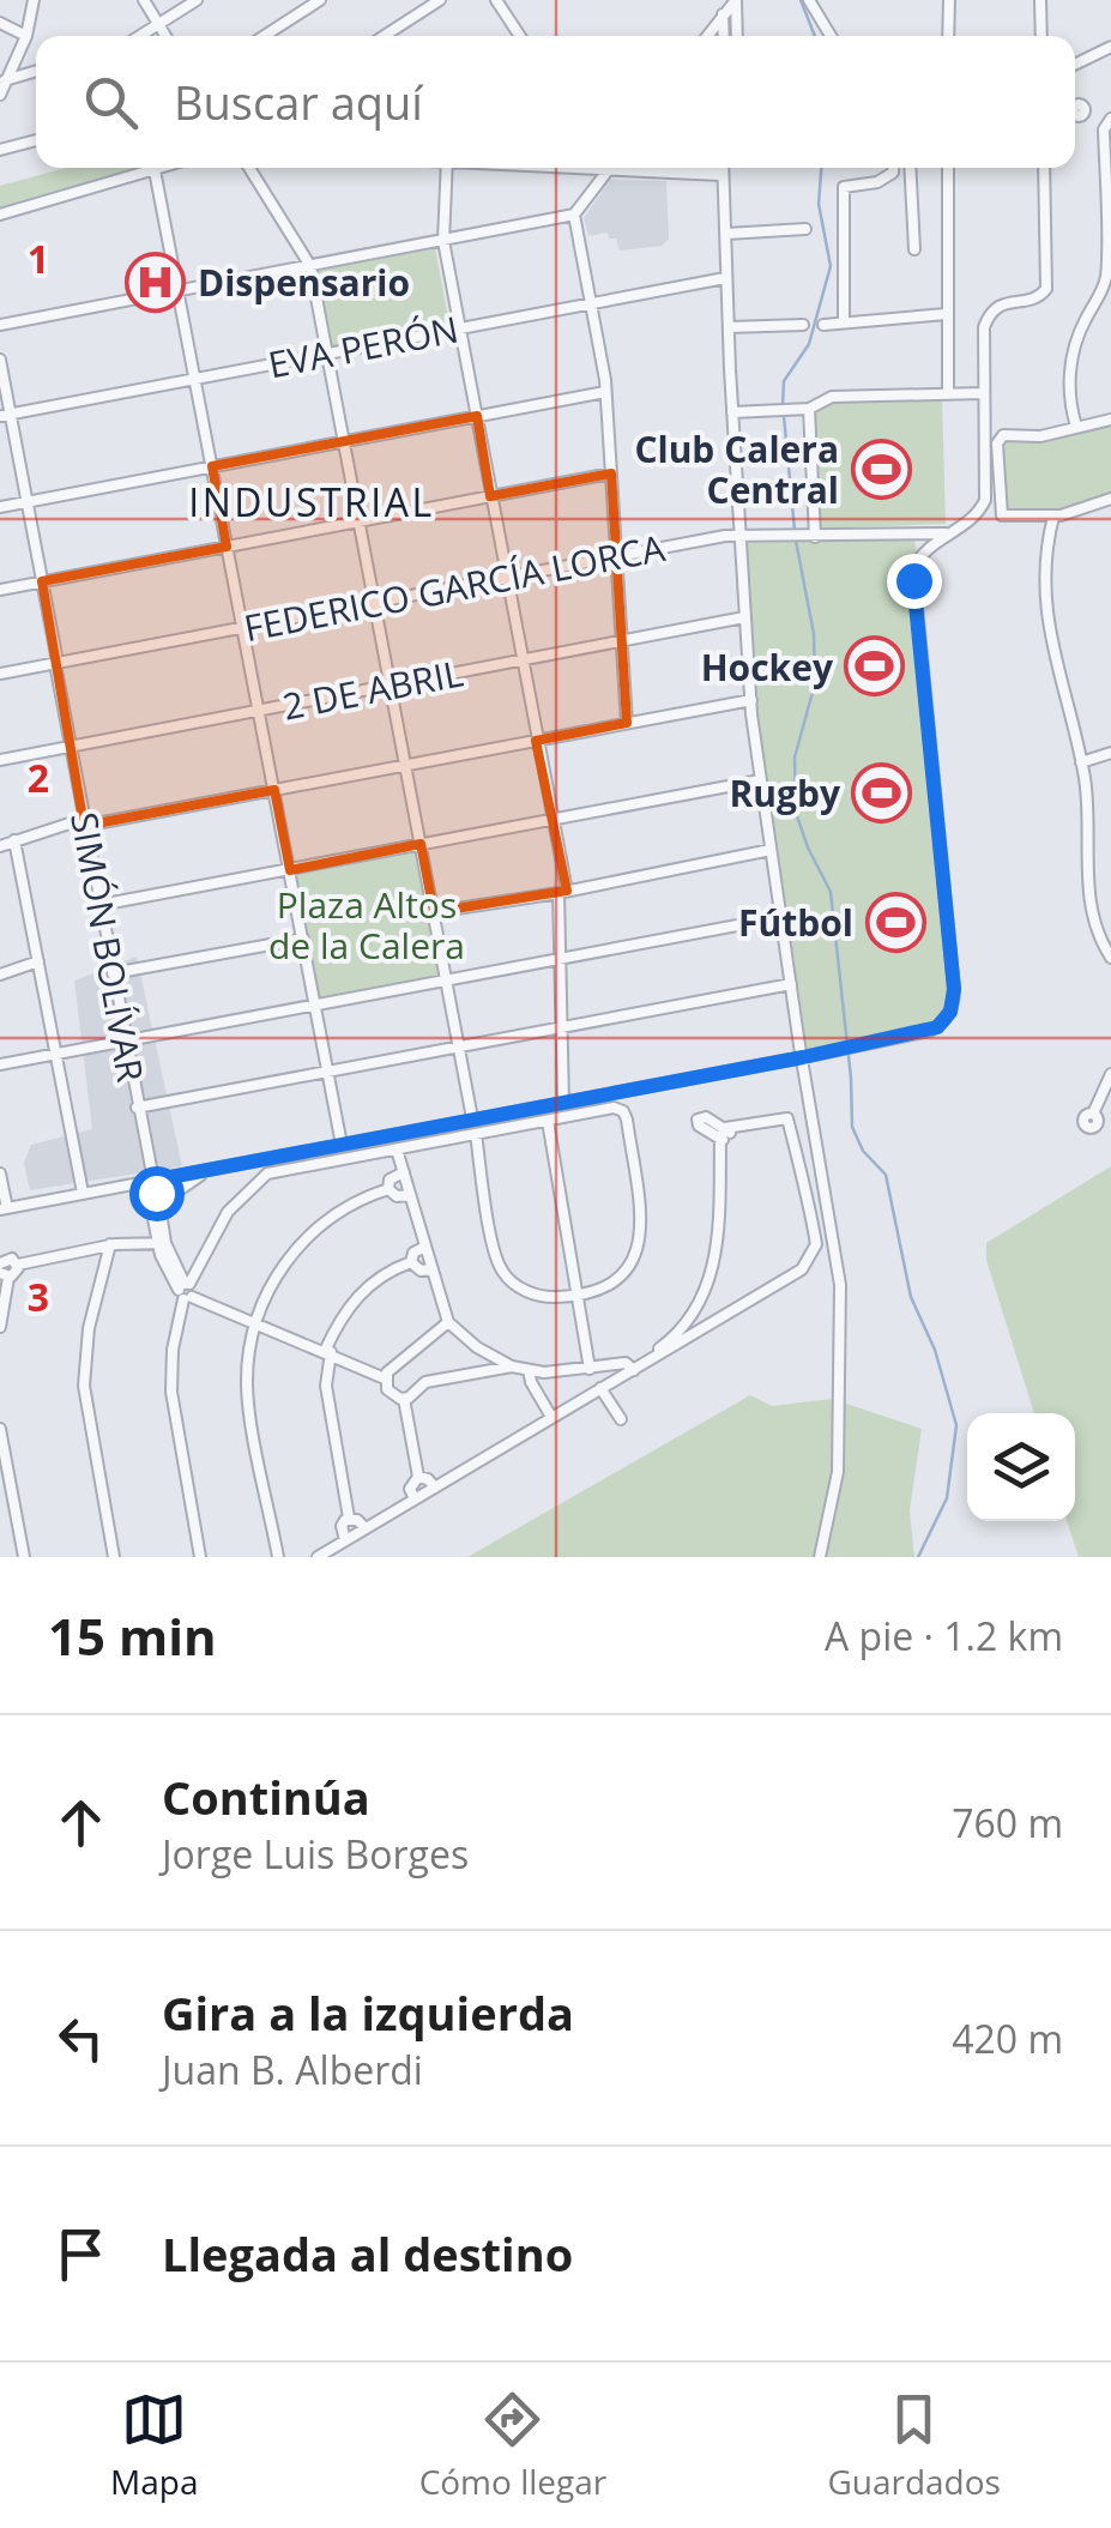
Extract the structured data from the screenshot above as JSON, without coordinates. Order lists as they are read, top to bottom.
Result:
{
  "streets": {
    "street": [
      "EVA PERÓN",
      "FEDERICO GARCÍA LORCA",
      "2 DE ABRIL",
      "SIMÓN BOLÍVAR"
    ]
  },
  "crossings": [
    ["EVA PERÓN", "SIMÓN BOLÍVAR"],
    ["FEDERICO GARCÍA LORCA", "SIMÓN BOLÍVAR"],
    ["2 DE ABRIL", "SIMÓN BOLÍVAR"]
  ],
  "districts": ["INDUSTRIAL"],
  "parks": ["Plaza Altos de la Calera"],
  "places": {
    "hospital": ["Dispensario"],
    "sports": [
      "Club Calera Central",
      "Hockey",
      "Rugby",
      "Fútbol"
    ]
  },
  "page": {
    "search": "Buscar aquí",
    "heading": ["15 min", "A pie · 1.2 km"],
    "list": [
      ["Continúa", "Jorge Luis Borges", "760 m"],
      ["Gira a la izquierda", "Juan B. Alberdi", "420 m"],
      "Llegada al destino"
    ],
    "nav": ["Mapa", "Cómo llegar", "Guardados"]
  },
  "grid": {
    "rows": ["1", "2", "3"]
  }
}
